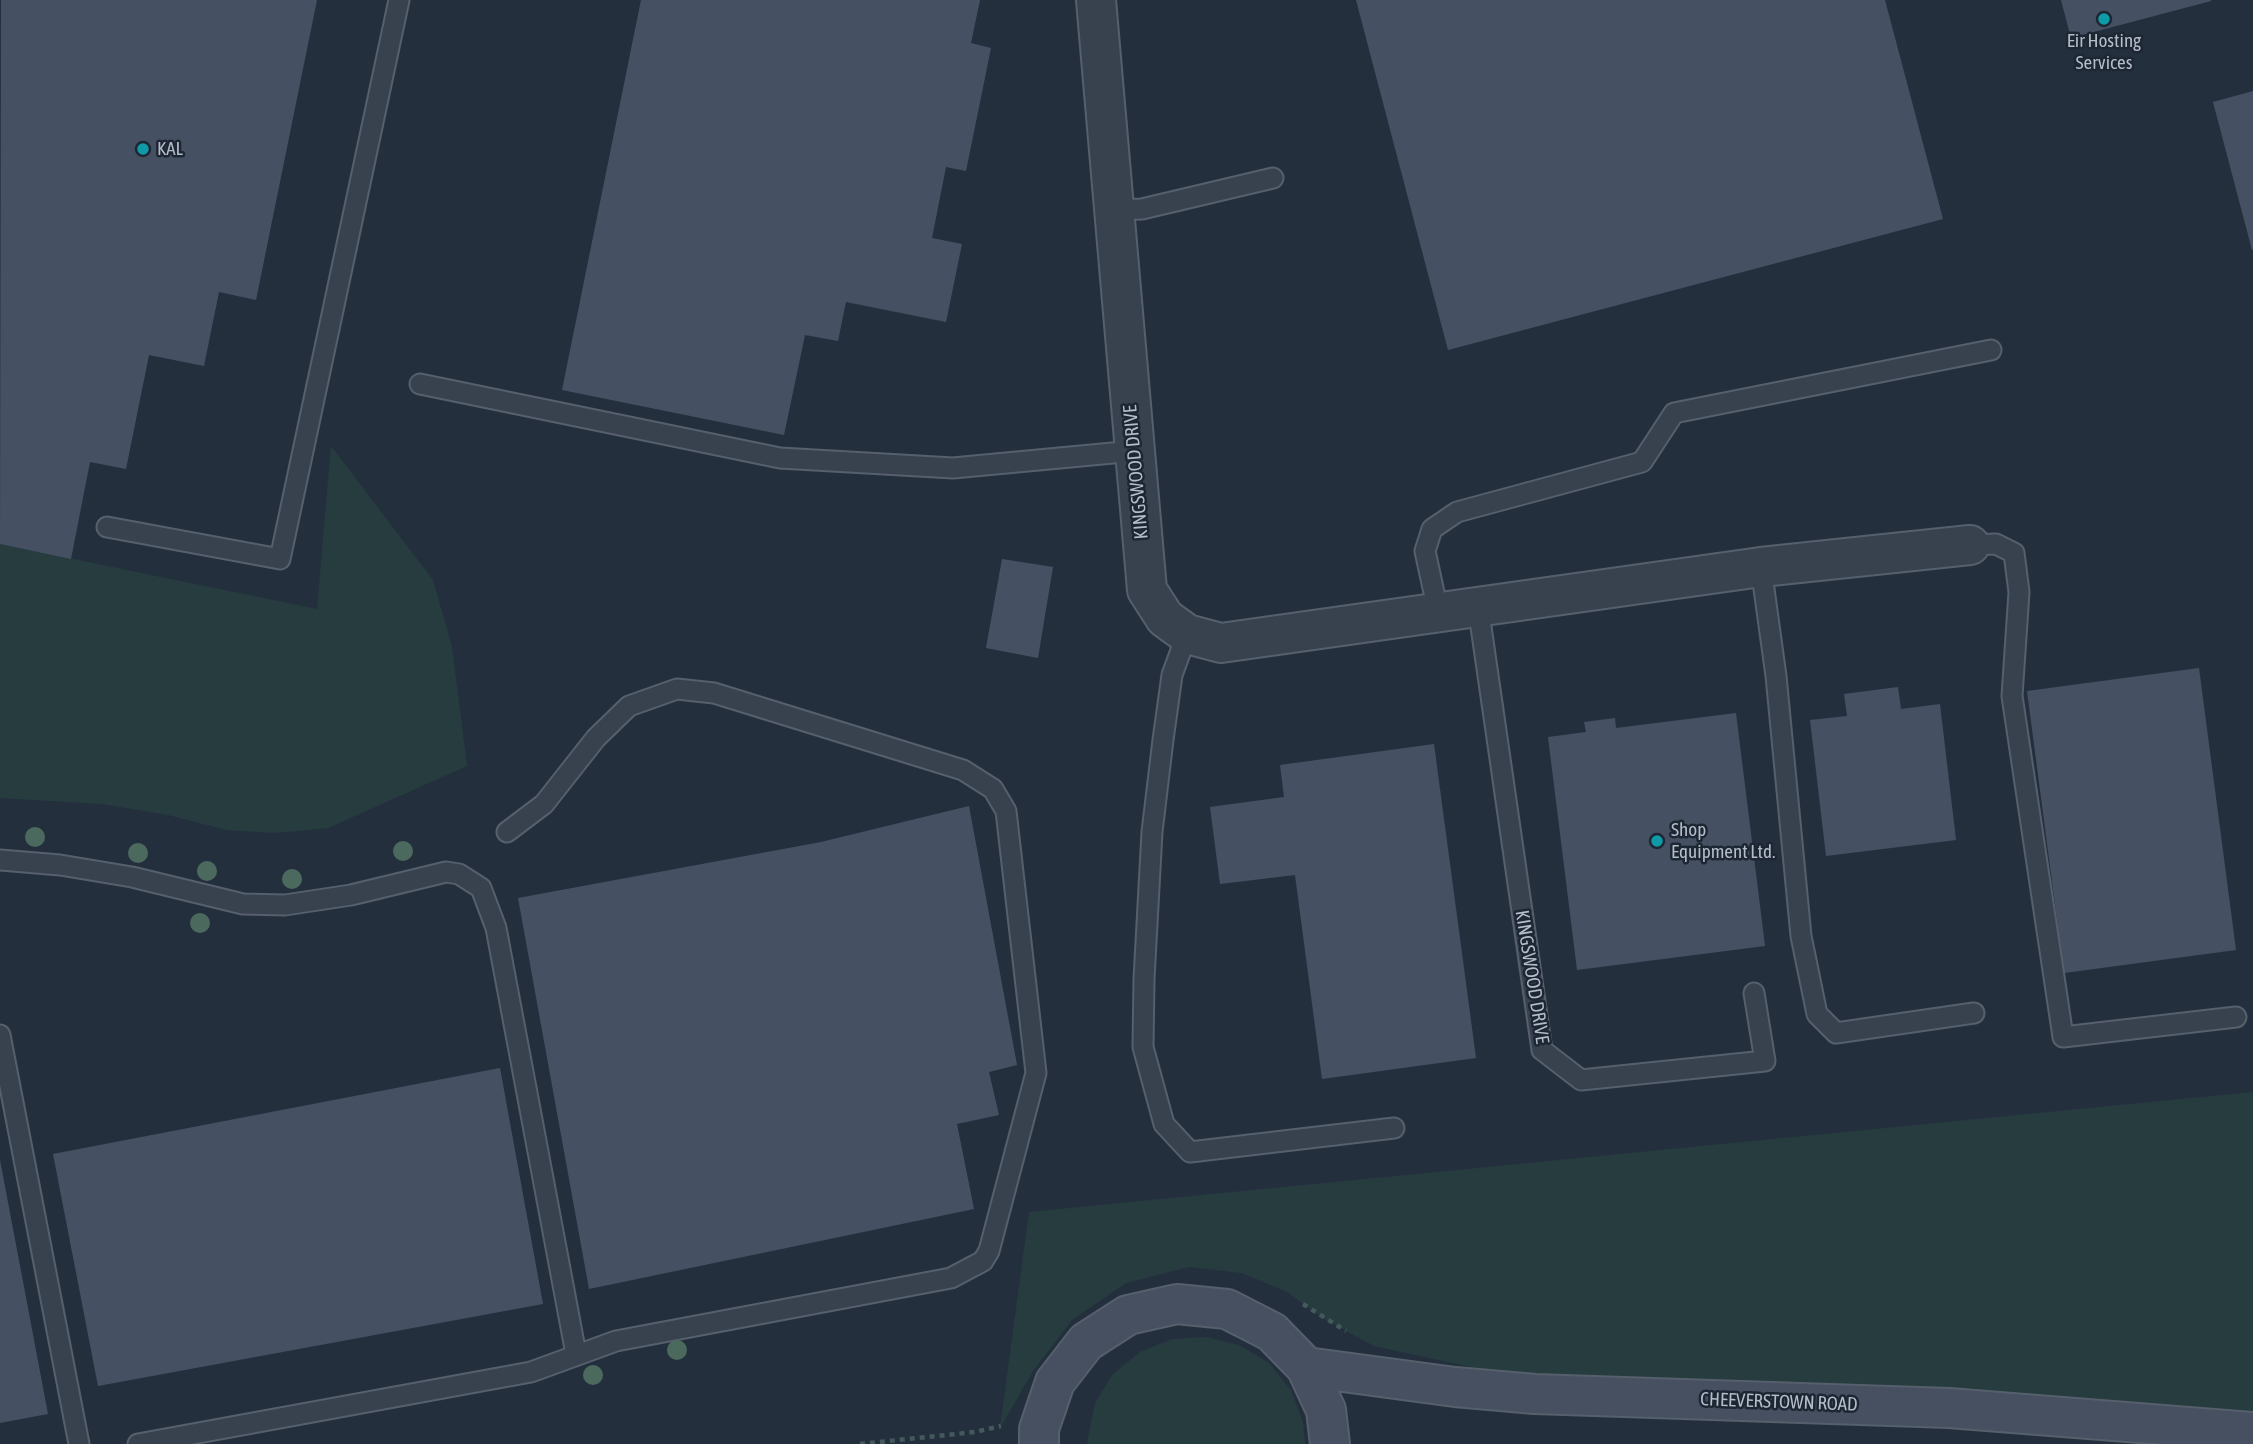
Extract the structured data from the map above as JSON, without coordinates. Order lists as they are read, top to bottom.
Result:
{
  "streets": {
    "main road": ["CHEEVERSTOWN ROAD"],
    "street": ["KINGSWOOD DRIVE"]
  },
  "places": ["Eir Hosting Services", "KAL", "Shop Equipment Ltd."]
}
